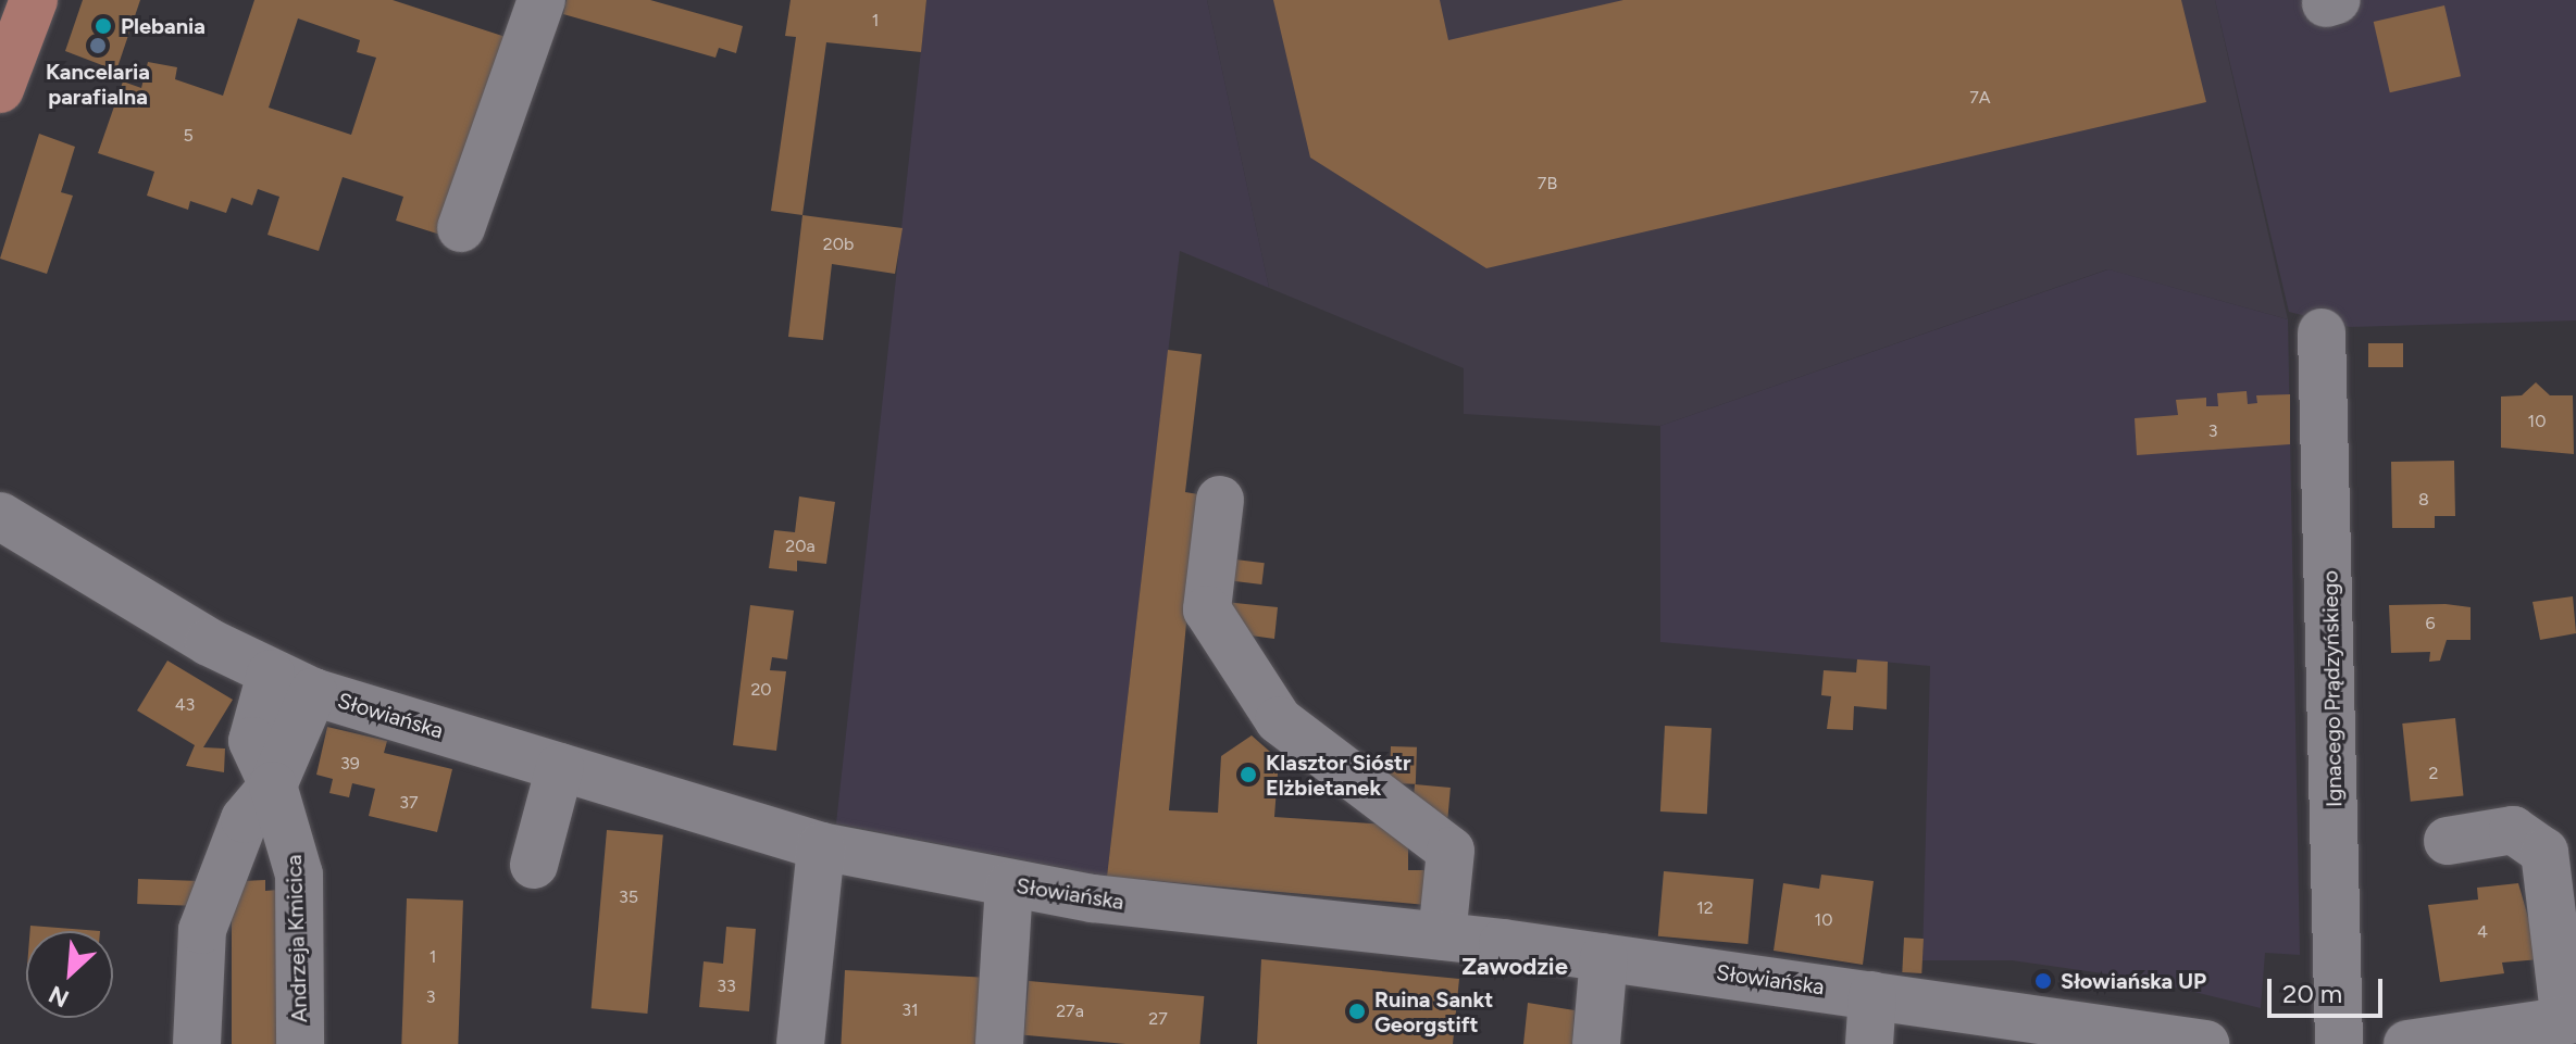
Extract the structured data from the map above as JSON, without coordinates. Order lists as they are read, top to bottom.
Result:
{
  "streets": {
    "street": ["Ignacego Prądzyńskiego", "Słowiańska", "Andrzeja Kmicica"]
  },
  "crossings": [
    ["Słowiańska", "Andrzeja Kmicica"]
  ],
  "districts": ["Zawodzie"],
  "places": [
    "Plebania",
    "Kancelaria parafialna",
    "Klasztor Sióstr Elżbietanek",
    "Słowiańska UP",
    "Ruina Sankt Georgstift"
  ],
  "house_numbers": [
    "1",
    "7A",
    "5",
    "7B",
    "20b",
    "10",
    "3",
    "8",
    "20a",
    "6",
    "20",
    "43",
    "39",
    "2",
    "37",
    "35",
    "12",
    "10",
    "4",
    "1",
    "33",
    "3",
    "31",
    "27a",
    "27"
  ],
  "scale_bar": "20 m",
  "north": "bottom left"
}
